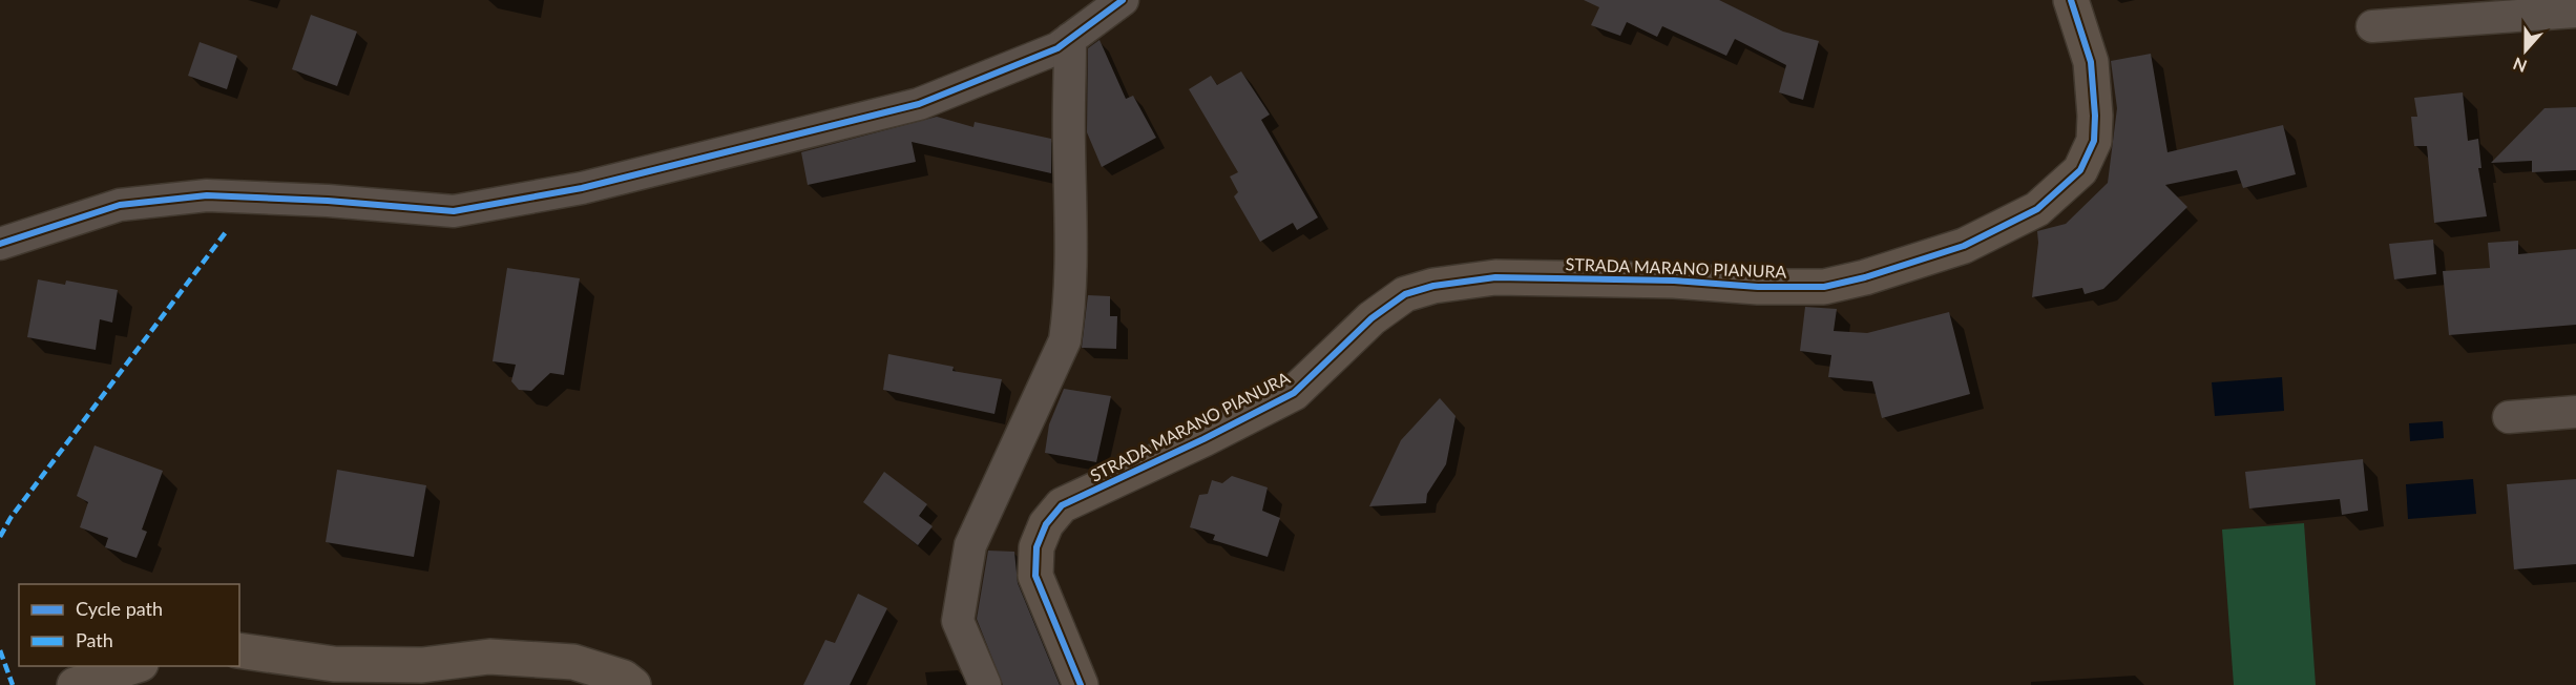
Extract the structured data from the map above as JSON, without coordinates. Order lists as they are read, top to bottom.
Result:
{
  "streets": {
    "street": ["STRADA MARANO PIANURA"]
  },
  "legend": ["Cycle path", "Path"],
  "north": "bottom"
}
